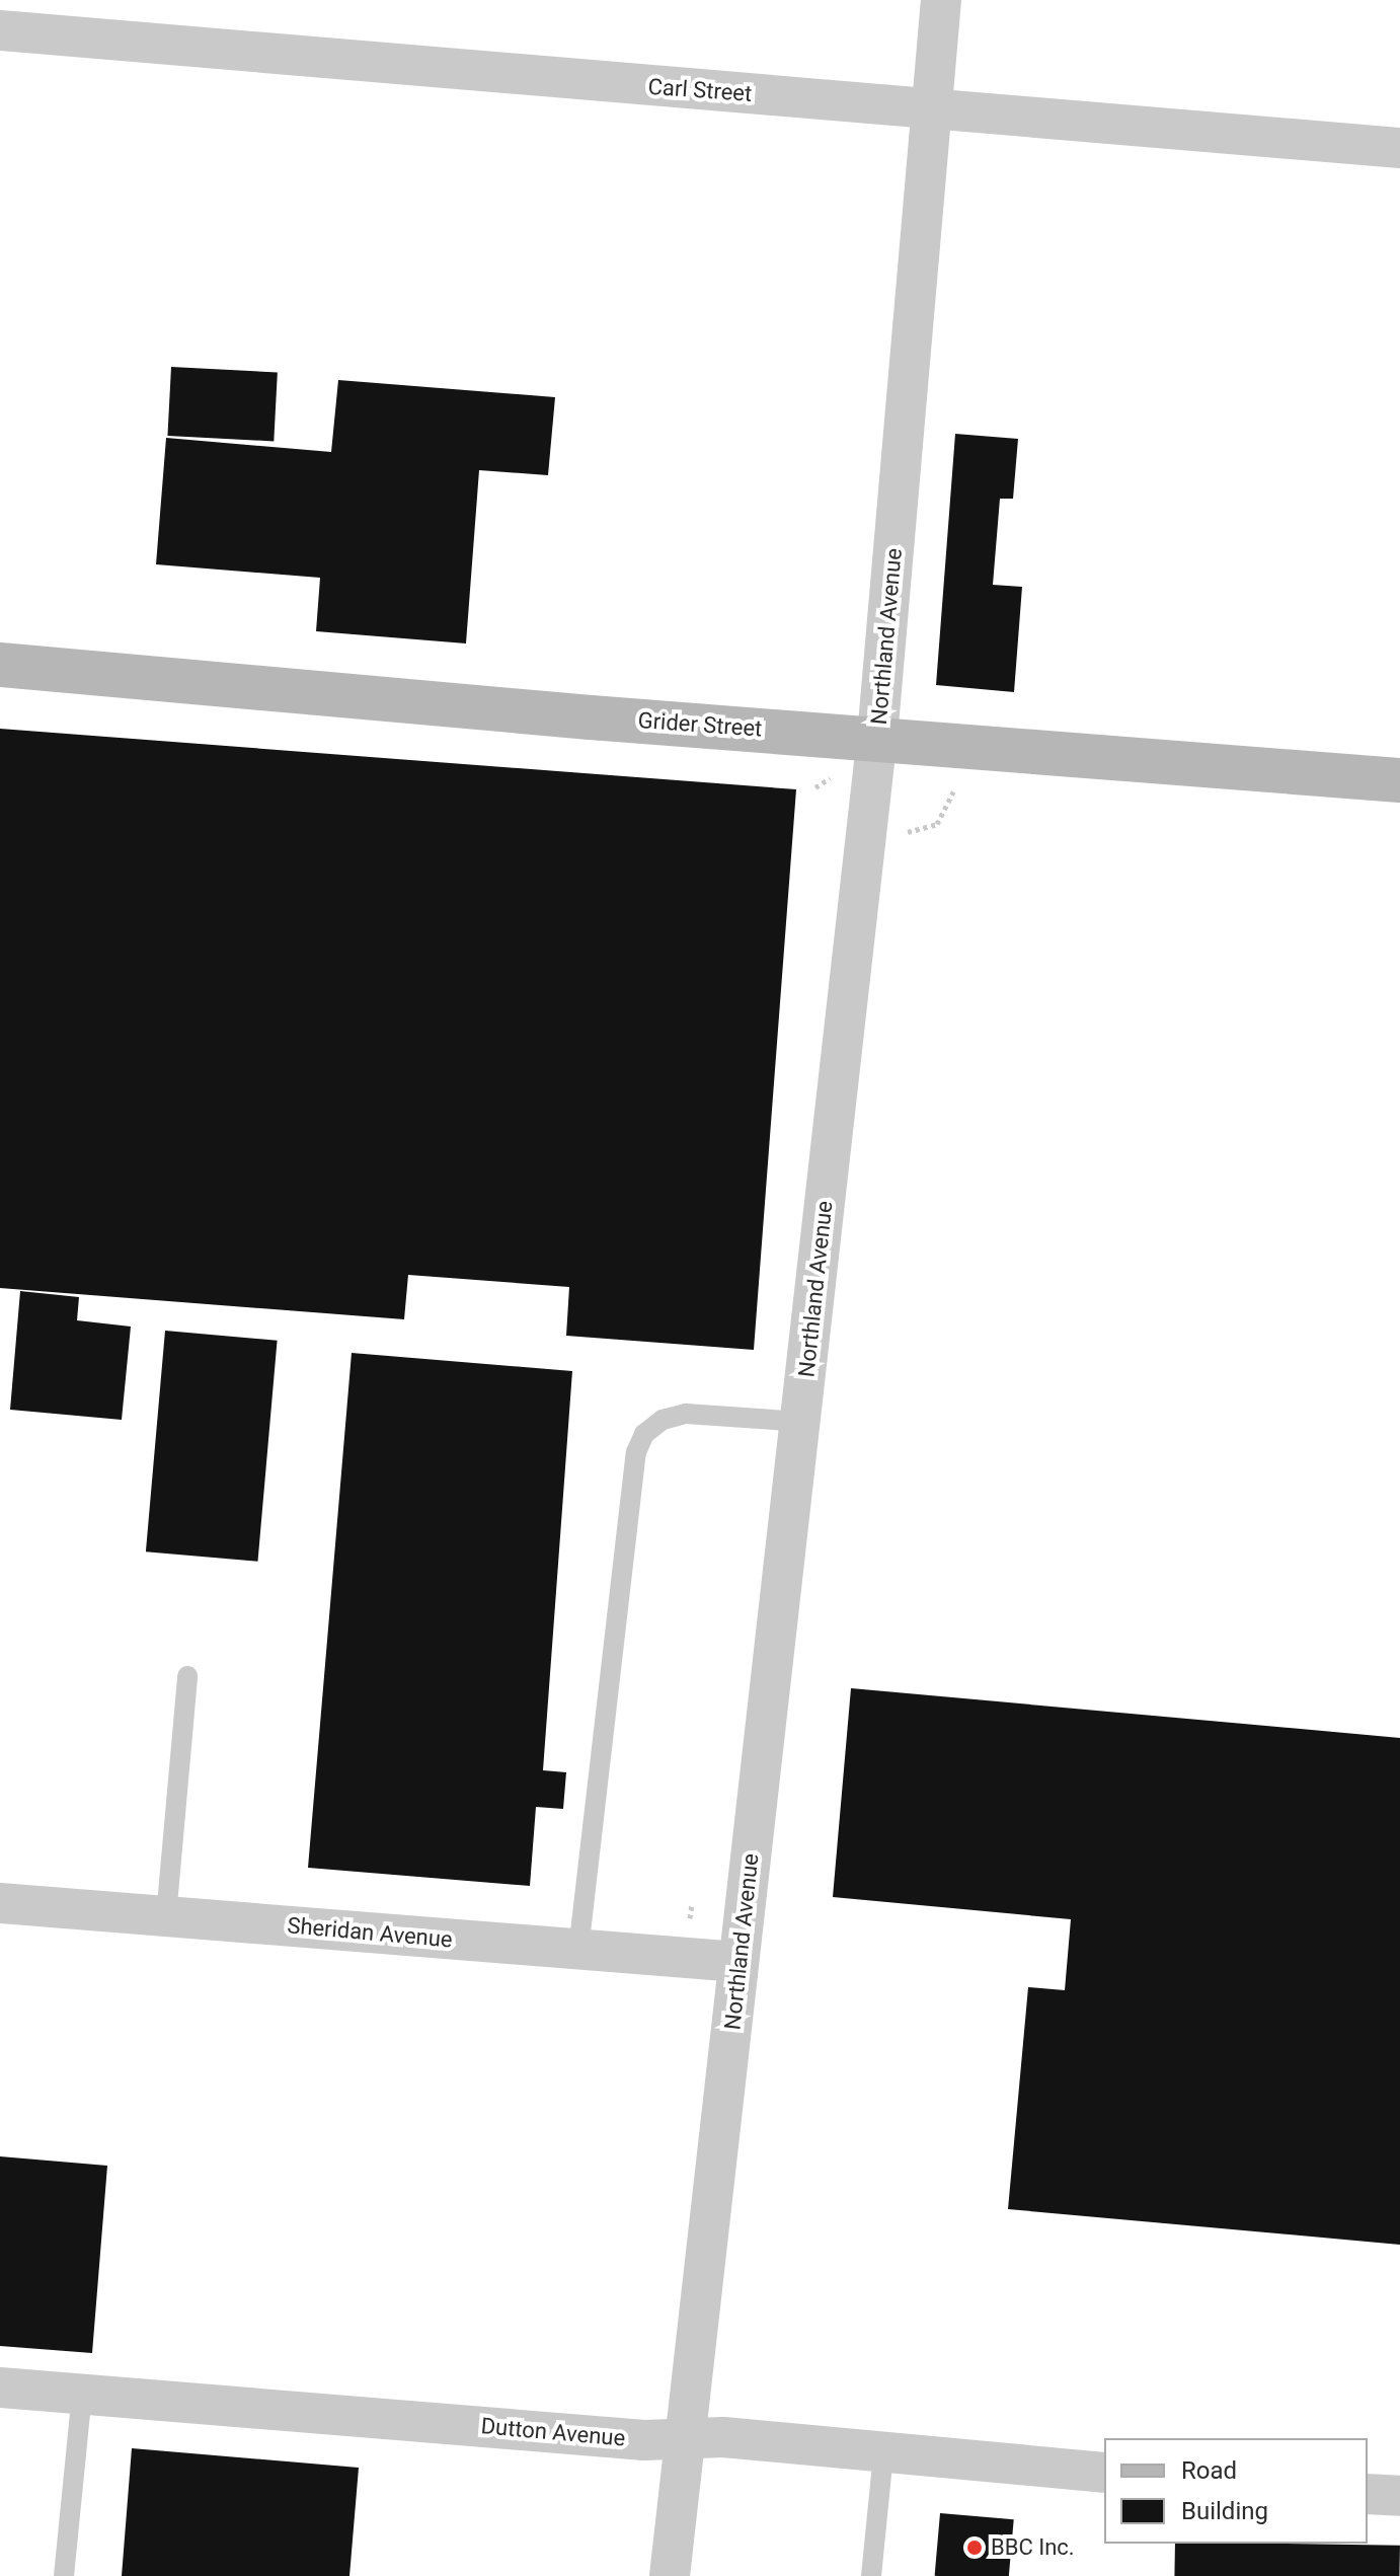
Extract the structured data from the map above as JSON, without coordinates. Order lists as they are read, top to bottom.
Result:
{
  "streets": {
    "street": [
      "Carl Street",
      "Northland Avenue",
      "Grider Street",
      "Sheridan Avenue",
      "Dutton Avenue"
    ]
  },
  "crossings": [
    ["Carl Street", "Northland Avenue"],
    ["Northland Avenue", "Grider Street"],
    ["Northland Avenue", "Sheridan Avenue"],
    ["Northland Avenue", "Dutton Avenue"]
  ],
  "places": ["BBC Inc."],
  "legend": ["Road", "Building"]
}
